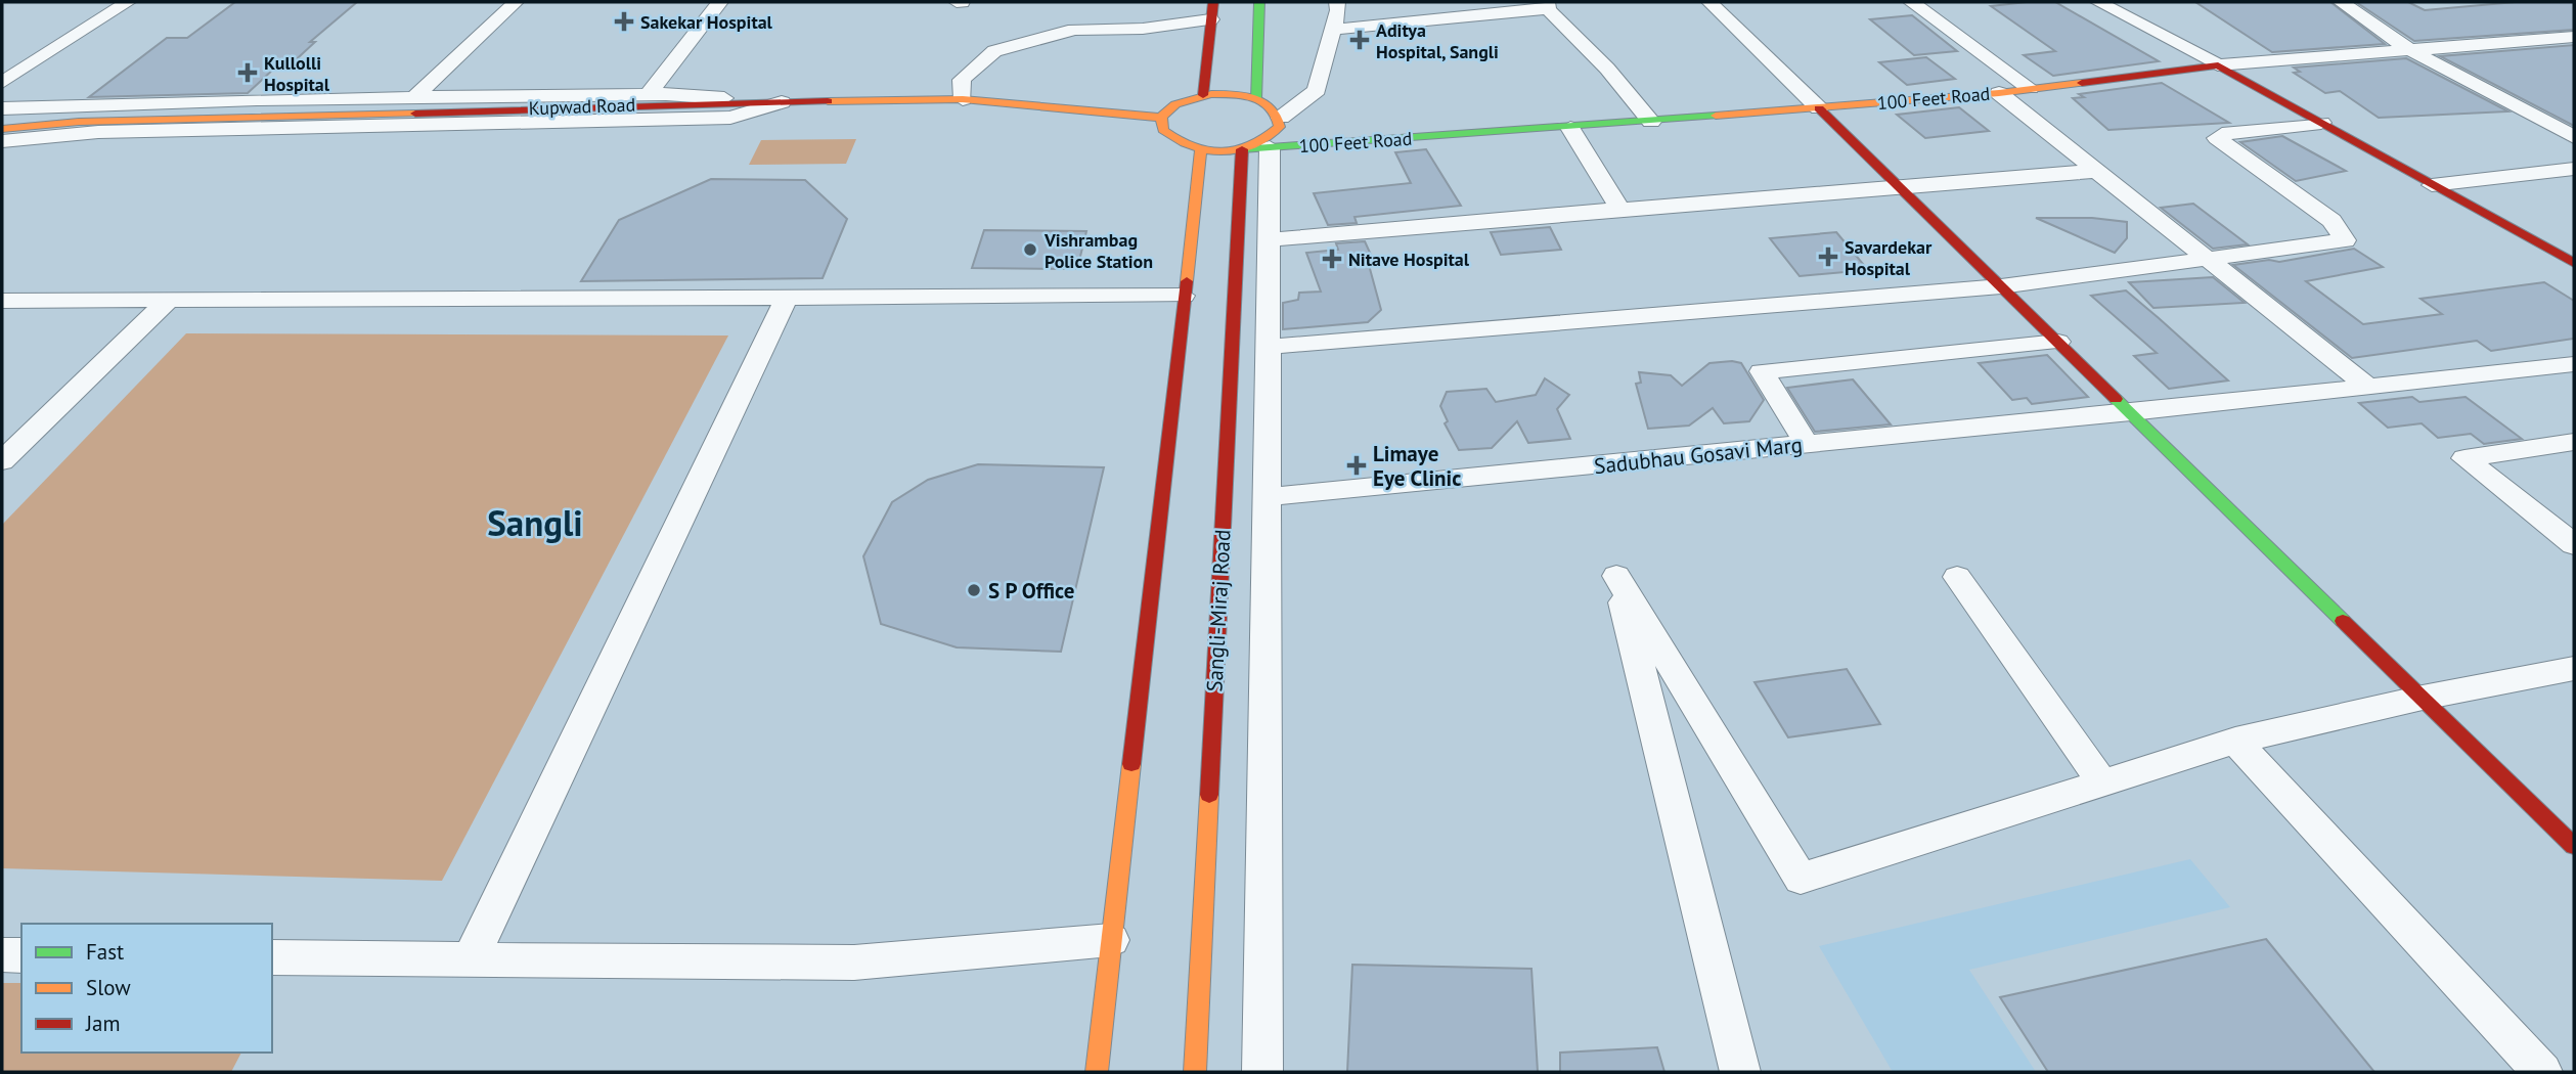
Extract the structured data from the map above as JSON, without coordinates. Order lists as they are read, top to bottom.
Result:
{
  "streets": {
    "main road": ["100 Feet Road", "Kupwad Road", "Sangli-Miraj Road"],
    "street": ["Sadubhau Gosavi Marg"]
  },
  "crossings": [
    ["100 Feet Road", "Sangli-Miraj Road"]
  ],
  "districts": ["Sangli"],
  "places": {
    "health": [
      "Sakekar Hospital",
      "Aditya Hospital, Sangli",
      "Kullolli Hospital",
      "Savardekar Hospital",
      "Nitave Hospital",
      "Limaye Eye Clinic"
    ],
    "other": ["Vishrambag Police Station", "S P Office"]
  },
  "legend": ["Fast", "Slow", "Jam"]
}
